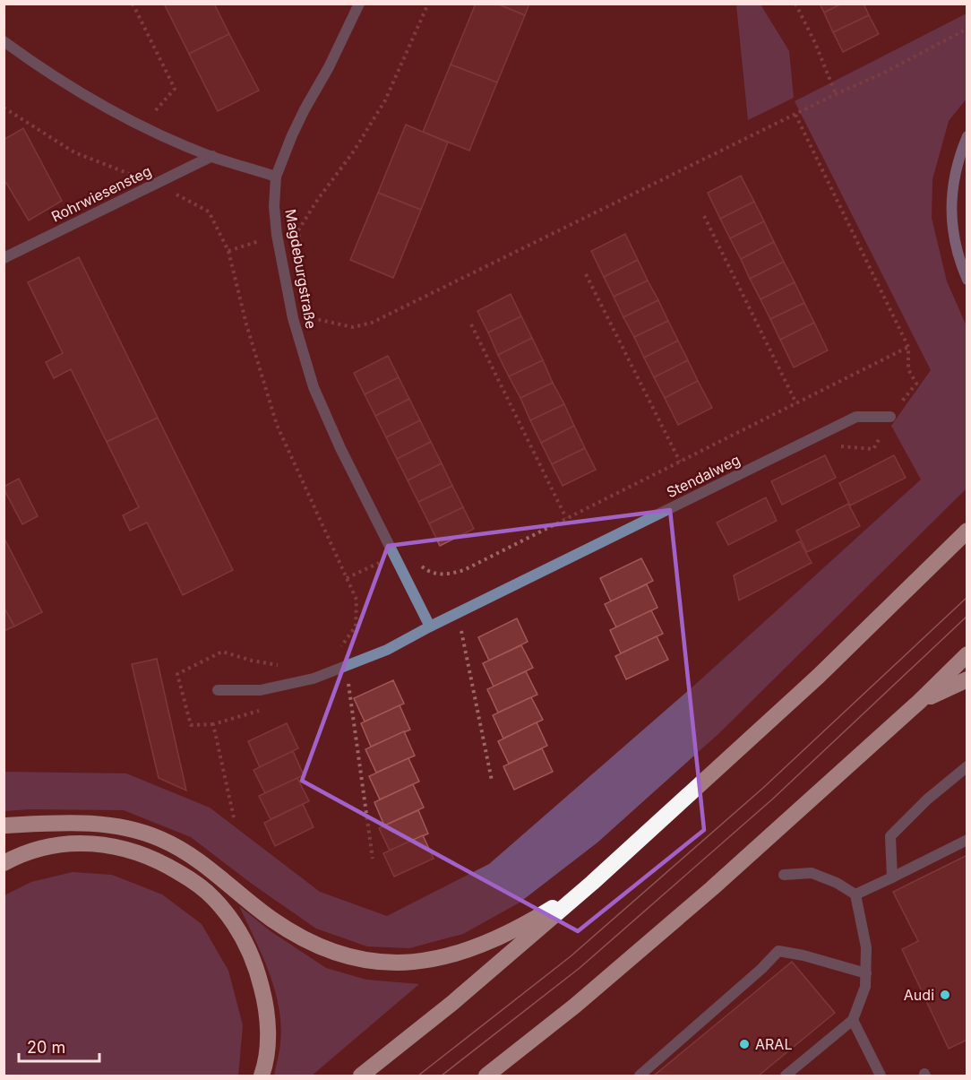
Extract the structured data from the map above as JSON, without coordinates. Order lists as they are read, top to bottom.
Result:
{
  "streets": {
    "street": ["Rohrwiesensteg", "Magdeburgstraße", "Stendalweg"]
  },
  "crossings": [
    ["Magdeburgstraße", "Stendalweg"]
  ],
  "places": ["Audi", "ARAL"],
  "scale_bar": "20 m"
}
